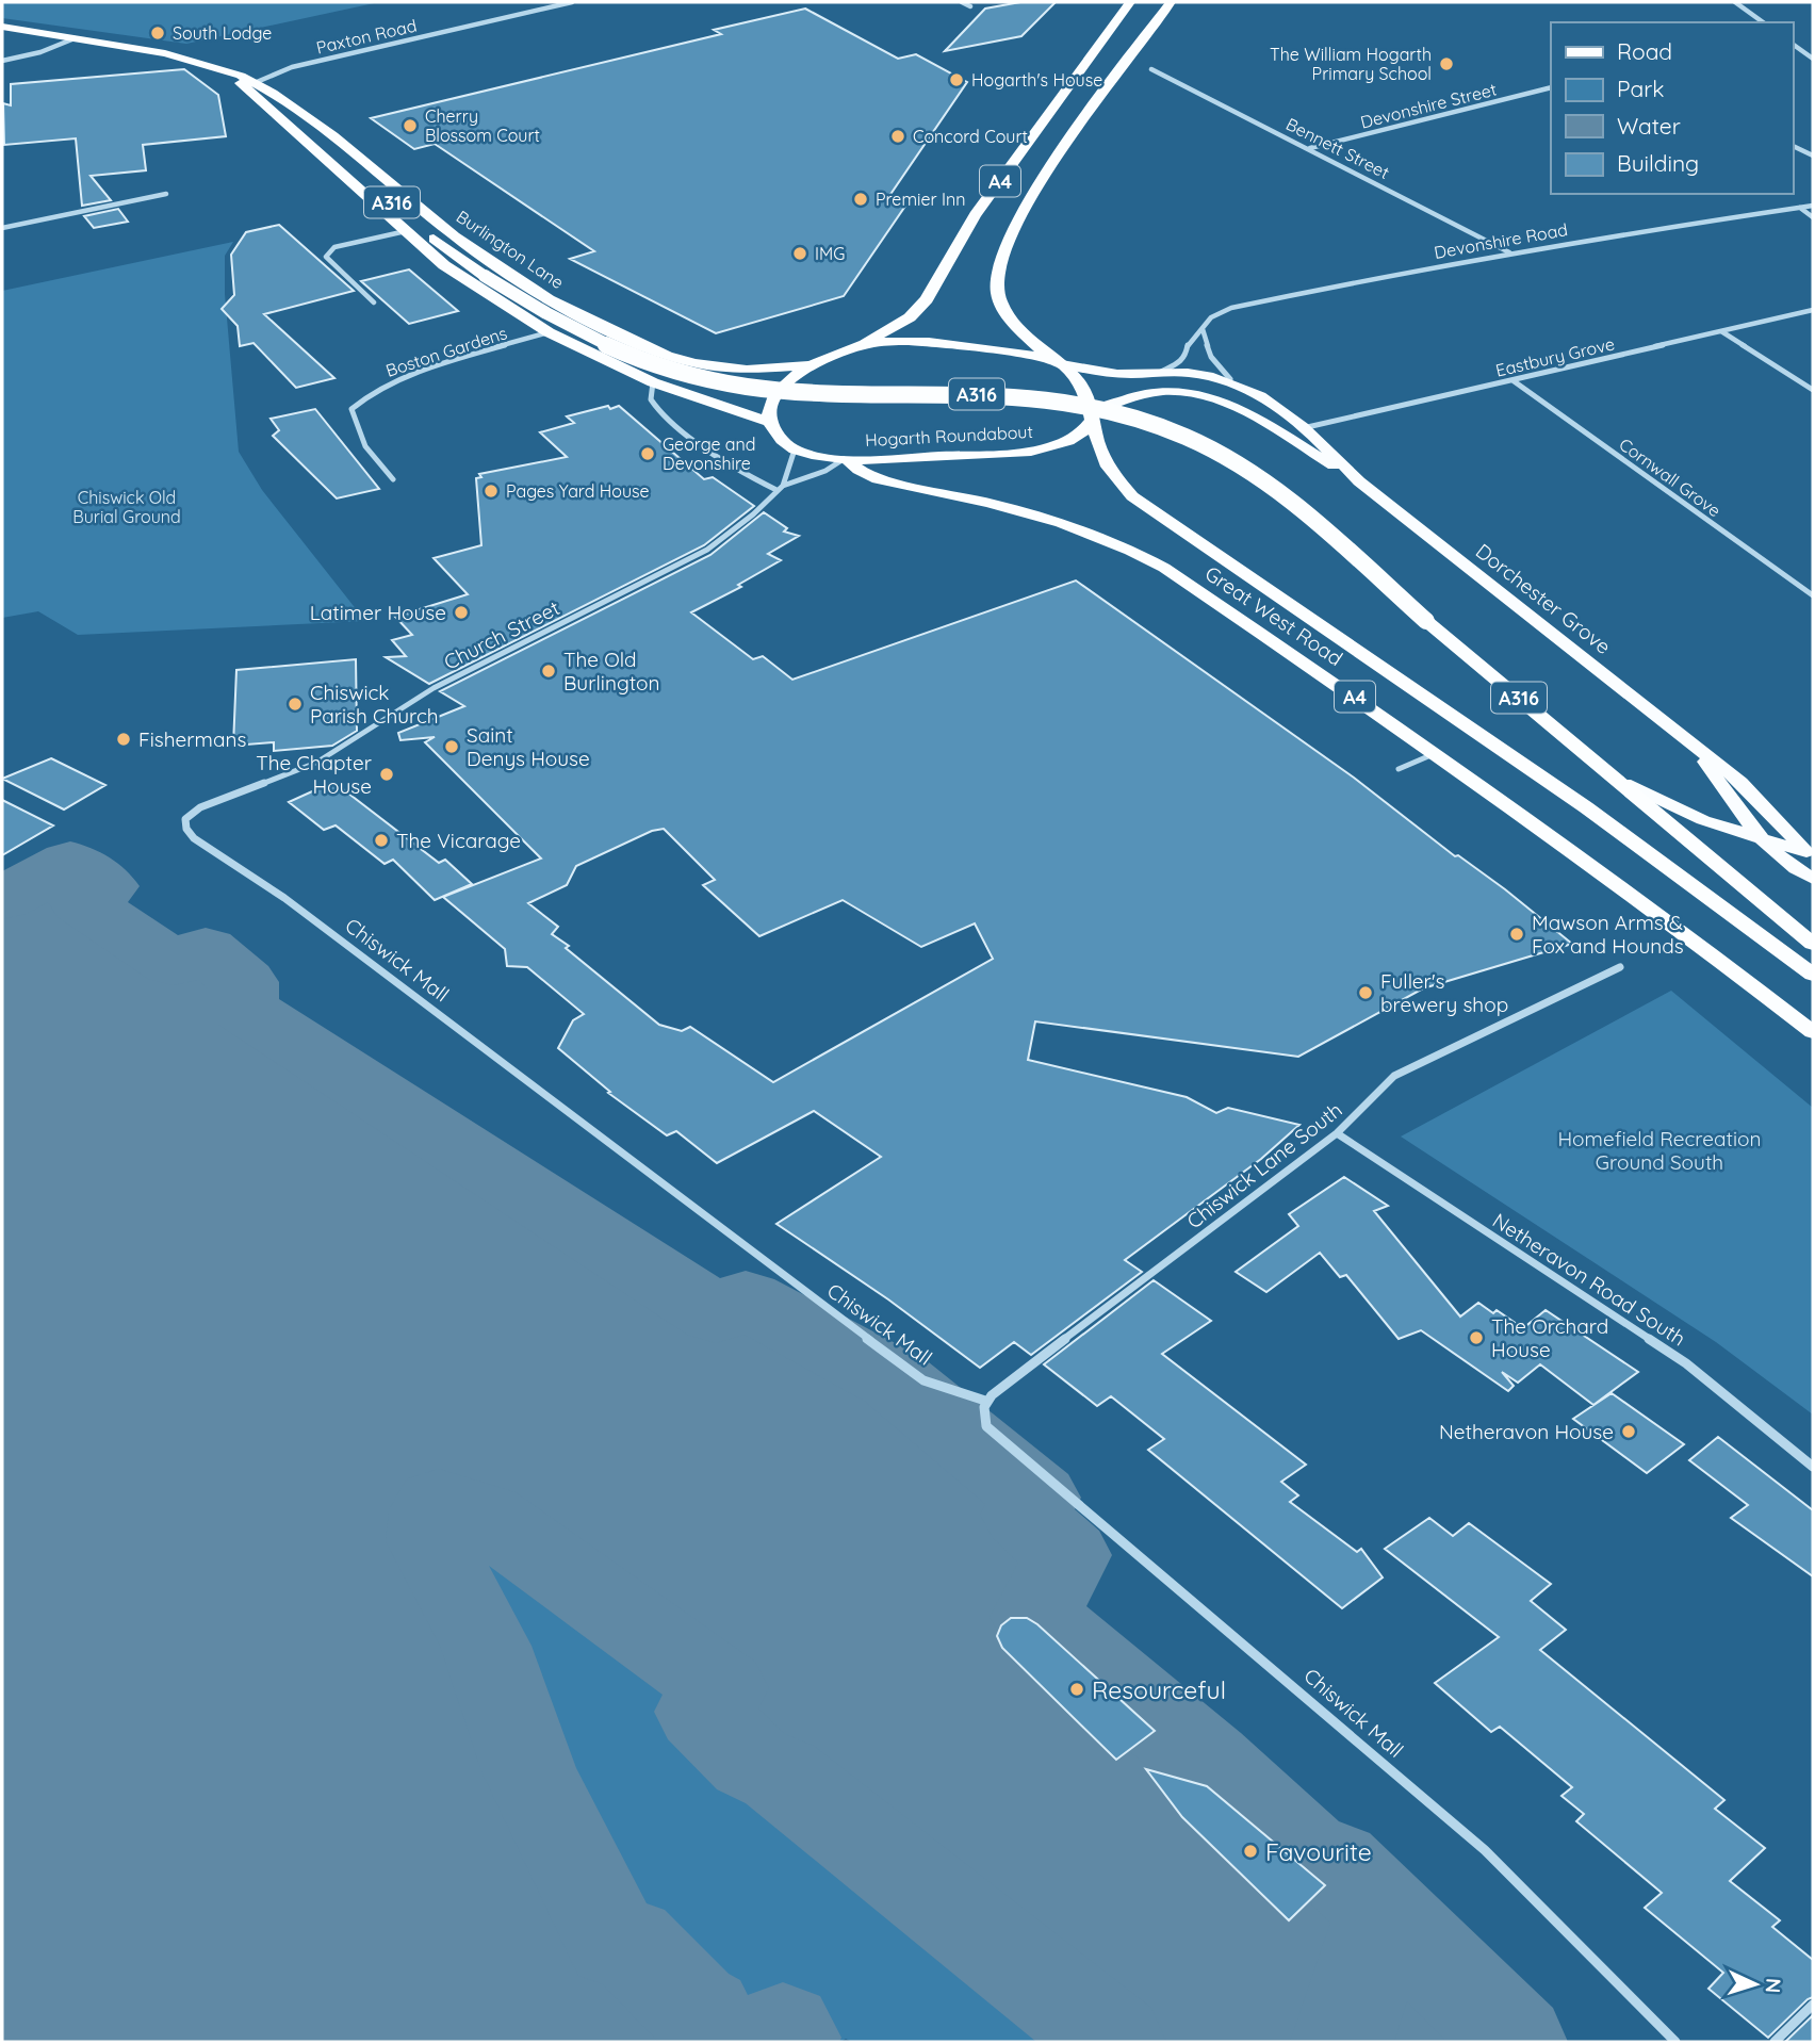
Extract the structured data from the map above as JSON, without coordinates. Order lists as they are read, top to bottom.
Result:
{
  "streets": {
    "highway": [
      "A4",
      "A316",
      "Burlington Lane",
      "Hogarth Roundabout",
      "Great West Road"
    ],
    "main road": ["Dorchester Grove"],
    "street": [
      "Paxton Road",
      "Devonshire Street",
      "Bennett Street",
      "Devonshire Road",
      "Boston Gardens",
      "Eastbury Grove",
      "Cornwall Grove",
      "Church Street",
      "Chiswick Mall",
      "Chiswick Lane South",
      "Netheravon Road South"
    ]
  },
  "crossings": [
    ["Paxton Road", "Burlington Lane"],
    ["Devonshire Street", "Bennett Street"],
    ["Bennett Street", "Devonshire Road"],
    ["A4", "Dorchester Grove"],
    ["A316", "Burlington Lane"],
    ["A316", "Dorchester Grove"],
    ["Devonshire Road", "Dorchester Grove"],
    ["Burlington Lane", "Boston Gardens"],
    ["Eastbury Grove", "Cornwall Grove"],
    ["Eastbury Grove", "Dorchester Grove"],
    ["Hogarth Roundabout", "Dorchester Grove"],
    ["Hogarth Roundabout", "Great West Road"],
    ["Hogarth Roundabout", "Church Street"],
    ["Dorchester Grove", "Great West Road"],
    ["Great West Road", "Church Street"],
    ["Church Street", "Chiswick Mall"],
    ["Chiswick Mall", "Chiswick Lane South"],
    ["Chiswick Lane South", "Netheravon Road South"]
  ],
  "parks": ["Chiswick Old Burial Ground", "Homefield Recreation Ground South"],
  "places": [
    "South Lodge",
    "The William Hogarth Primary School",
    "Hogarth's House",
    "Cherry Blossom Court",
    "Concord Court",
    "Premier Inn",
    "IMG",
    "George and Devonshire",
    "Pages Yard House",
    "Latimer House",
    "The Old Burlington",
    "Chiswick Parish Church",
    "Fishermans",
    "Saint Denys House",
    "The Chapter House",
    "The Vicarage",
    "Mawson Arms & Fox and Hounds",
    "Fuller's brewery shop",
    "The Orchard House",
    "Netheravon House",
    "Resourceful",
    "Favourite"
  ],
  "legend": [
    "Road",
    "Park",
    "Water",
    "Building"
  ],
  "north": "right"
}
